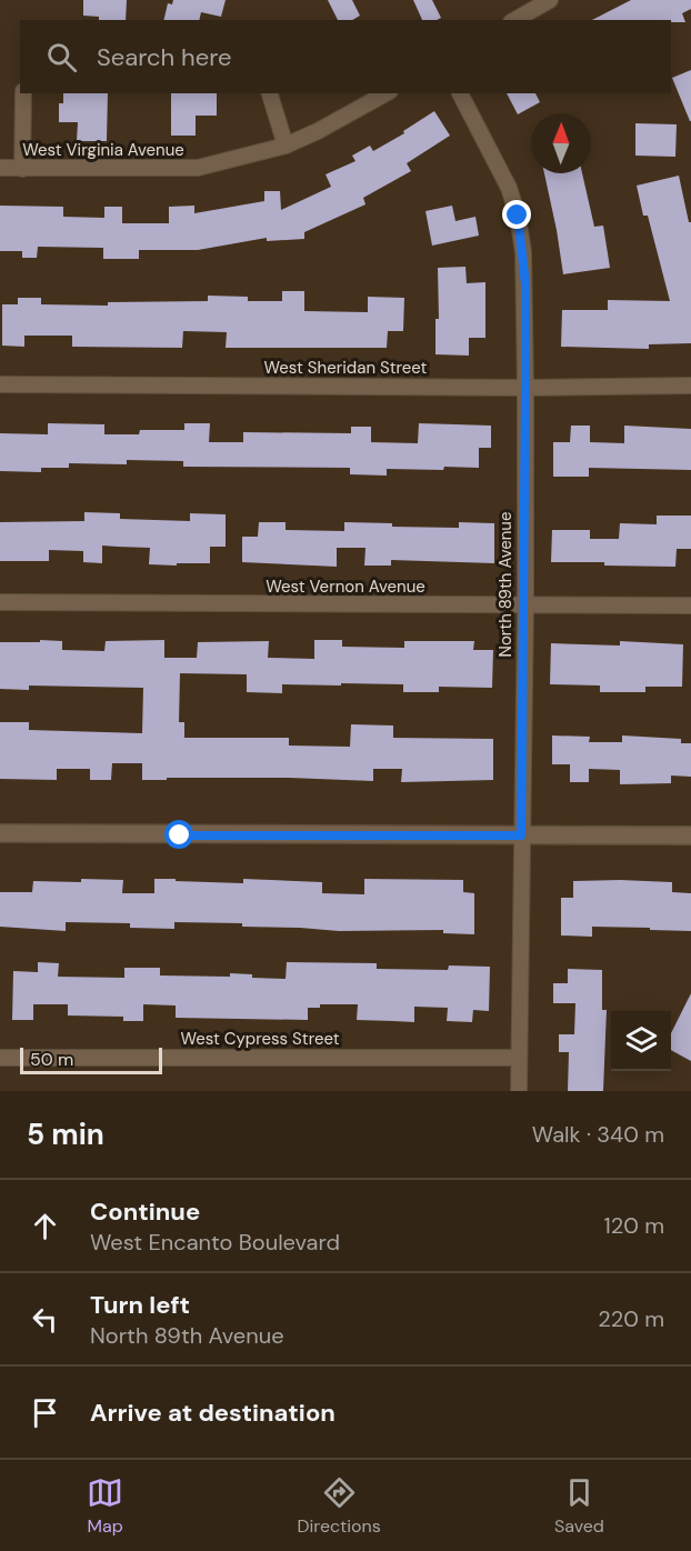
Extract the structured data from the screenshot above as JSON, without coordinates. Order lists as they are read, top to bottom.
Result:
{
  "streets": {
    "street": [
      "West Virginia Avenue",
      "West Sheridan Street",
      "North 89th Avenue",
      "West Vernon Avenue",
      "West Cypress Street"
    ]
  },
  "crossings": [
    ["West Sheridan Street", "North 89th Avenue"],
    ["North 89th Avenue", "West Vernon Avenue"],
    ["North 89th Avenue", "West Cypress Street"]
  ],
  "scale_bar": "50 m",
  "north": "top",
  "page": {
    "search": "Search here",
    "scale": "50 m",
    "heading": ["5 min", "Walk · 340 m"],
    "list": [
      ["Continue", "West Encanto Boulevard", "120 m"],
      ["Turn left", "North 89th Avenue", "220 m"],
      "Arrive at destination"
    ],
    "nav": ["Map", "Directions", "Saved"]
  }
}
